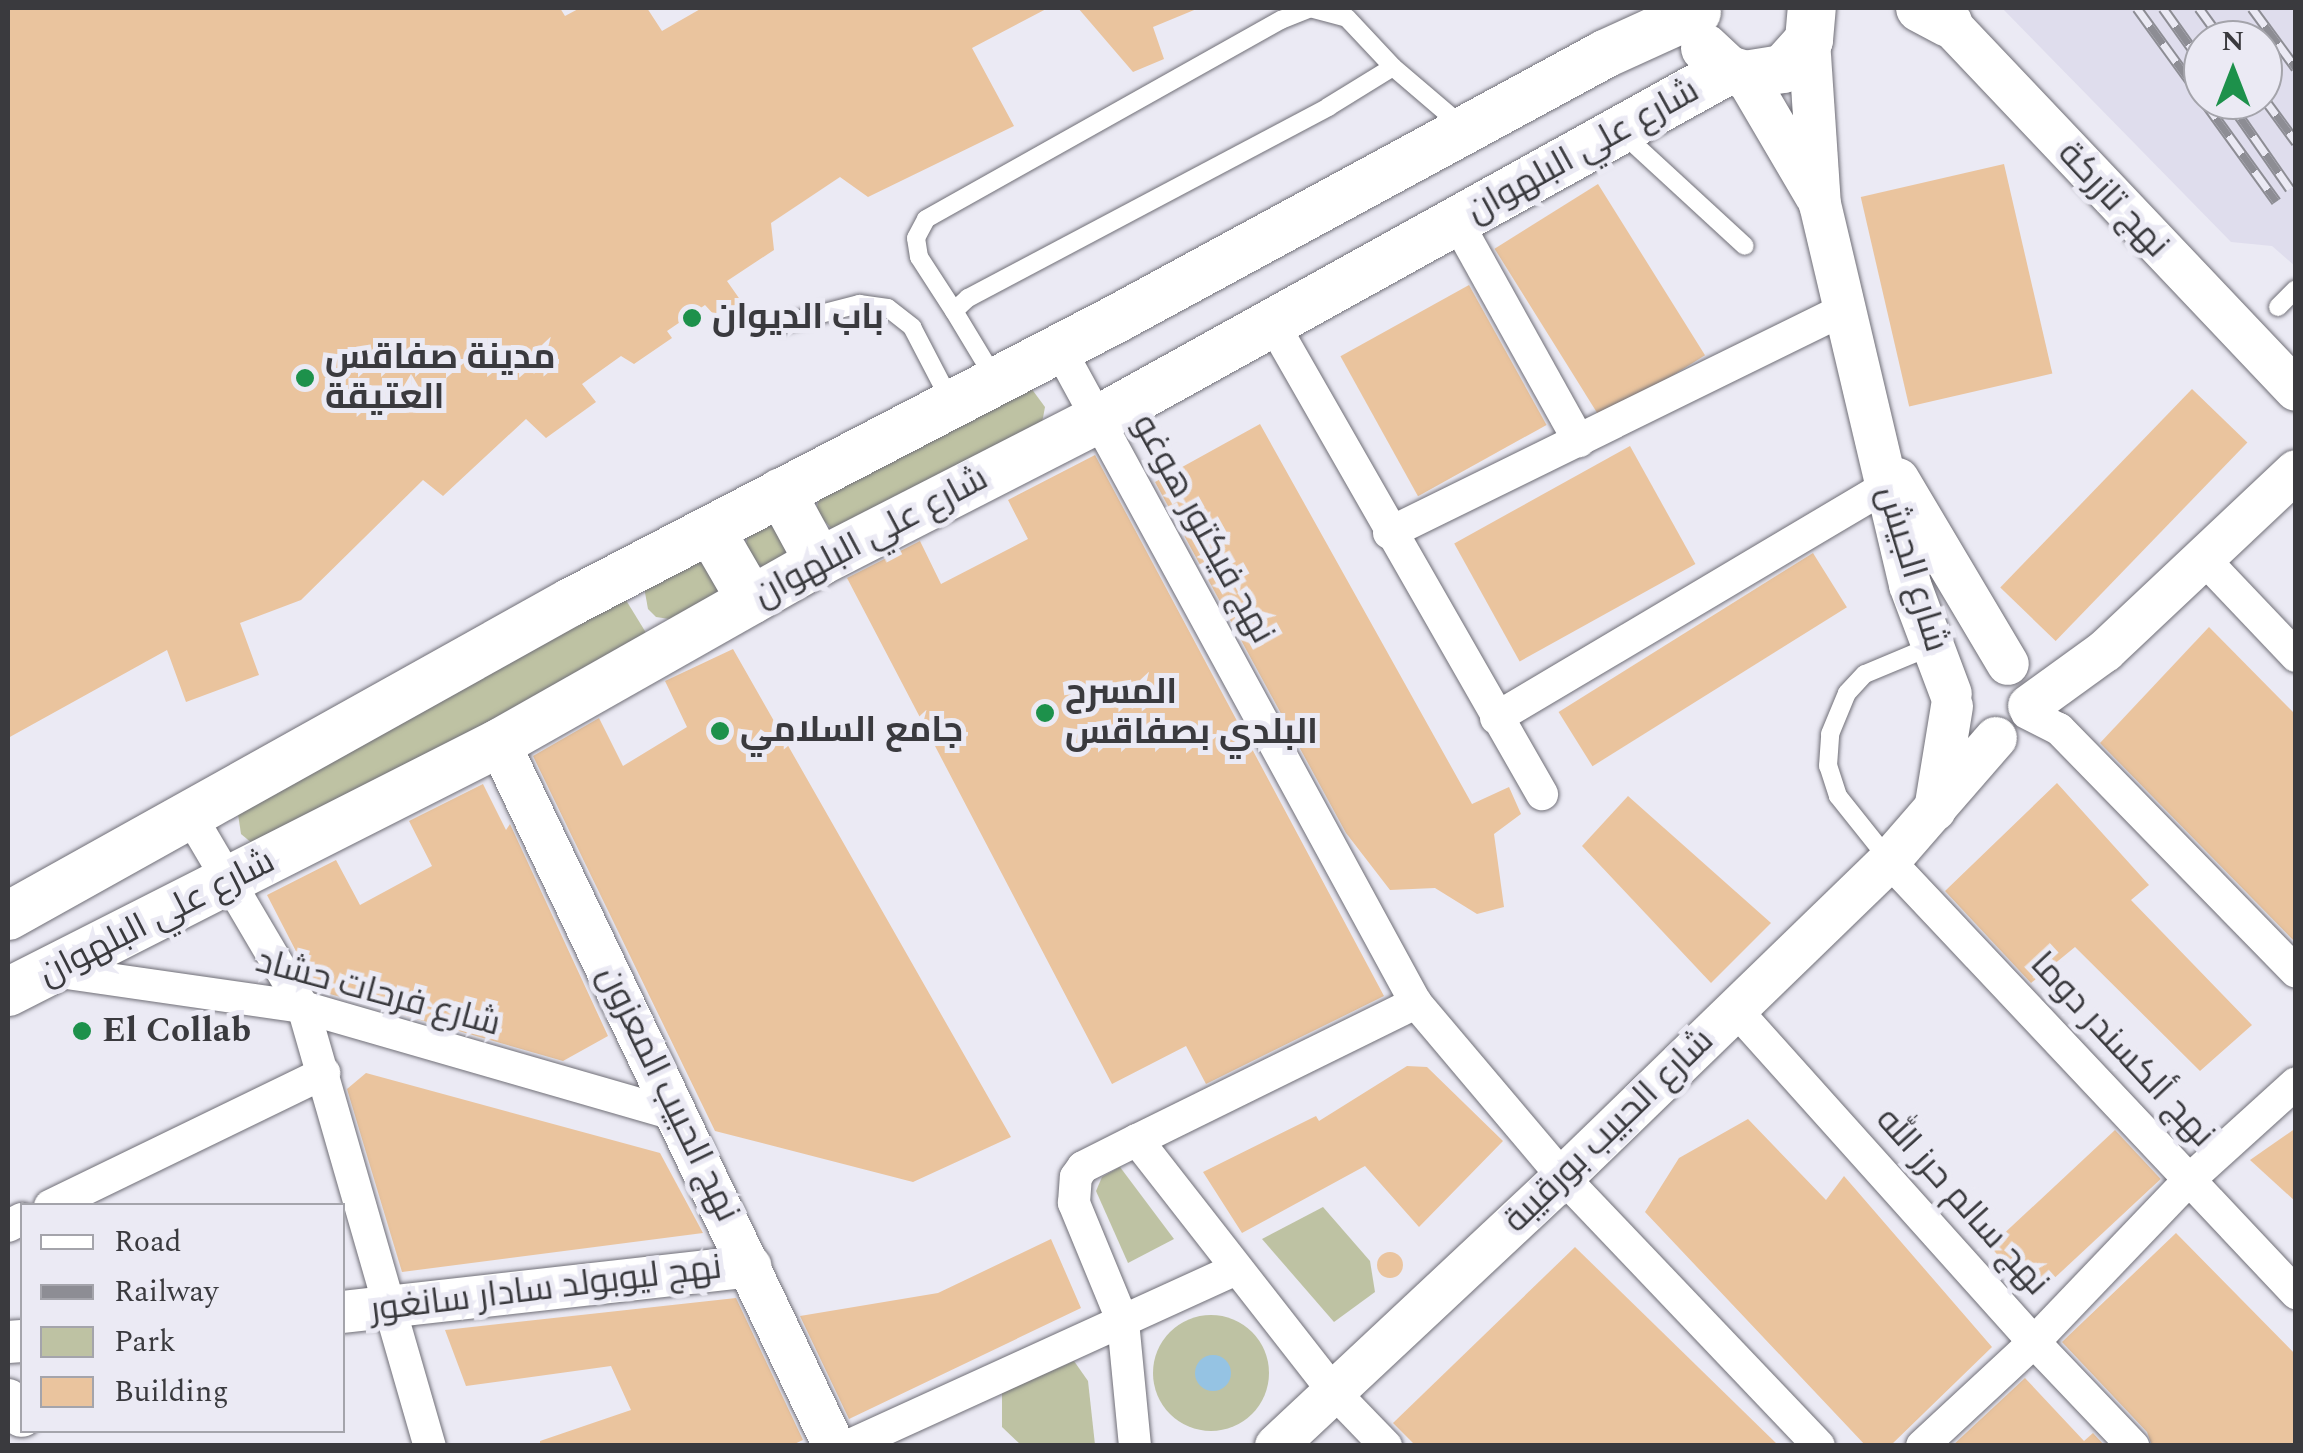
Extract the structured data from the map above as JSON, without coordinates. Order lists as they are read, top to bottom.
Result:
{
  "streets": {
    "main road": ["شارع علي البلهوان"],
    "street": [
      "نهج تازركة",
      "نهج فيكتور هوغو",
      "شارع الجيش",
      "شارع فرحات حشاد",
      "نهج ألكسندر دوما",
      "نهج الحبيب المعزون",
      "شارع الحبيب بورقيبة",
      "نهج سالم حرز الله",
      "نهج ليوبولد سادار سانغور"
    ]
  },
  "crossings": [
    ["شارع علي البلهوان", "نهج فيكتور هوغو"],
    ["شارع علي البلهوان", "شارع الجيش"],
    ["شارع علي البلهوان", "شارع فرحات حشاد"],
    ["شارع علي البلهوان", "نهج الحبيب المعزون"],
    ["نهج فيكتور هوغو", "شارع الحبيب بورقيبة"],
    ["شارع الجيش", "شارع الحبيب بورقيبة"],
    ["شارع فرحات حشاد", "نهج الحبيب المعزون"],
    ["نهج ألكسندر دوما", "شارع الحبيب بورقيبة"],
    ["نهج الحبيب المعزون", "نهج ليوبولد سادار سانغور"],
    ["شارع الحبيب بورقيبة", "نهج سالم حرز الله"]
  ],
  "places": [
    "باب الديوان",
    "مدينة صفاقس العتيقة",
    "المسرح البلدي بصفاقس",
    "جامع السلامي",
    "El Collab"
  ],
  "legend": [
    "Road",
    "Railway",
    "Park",
    "Building"
  ],
  "north": "top"
}
